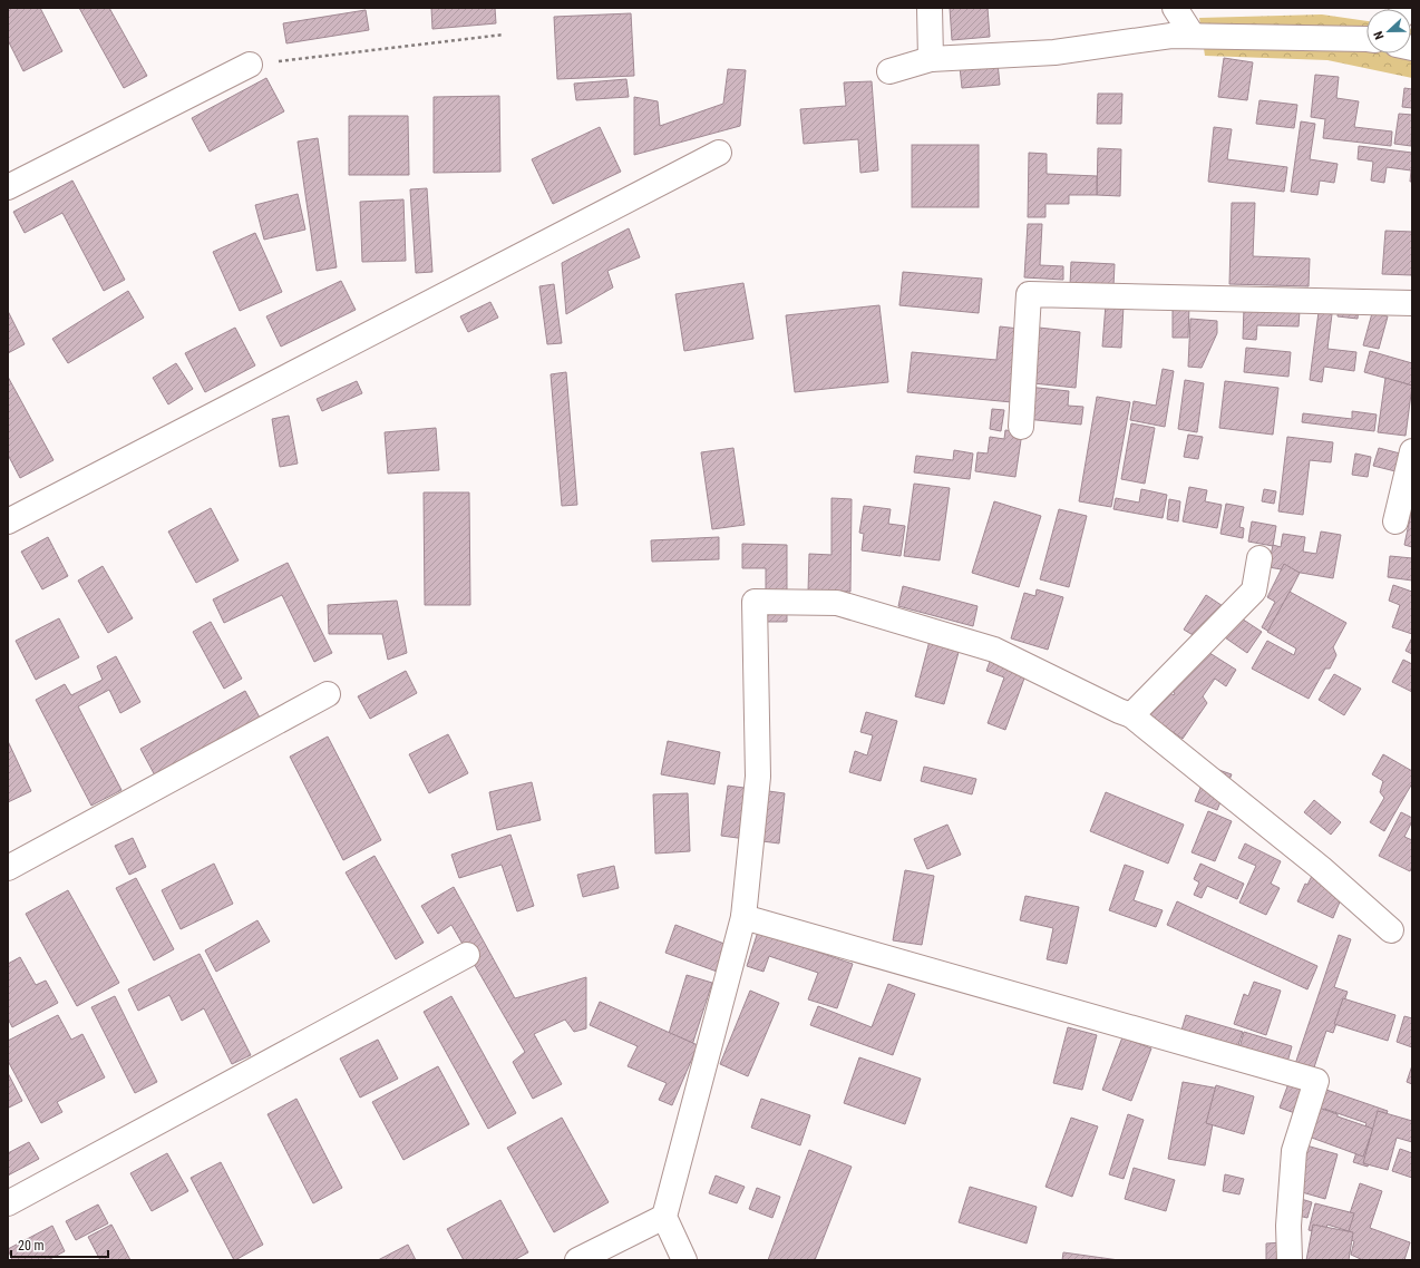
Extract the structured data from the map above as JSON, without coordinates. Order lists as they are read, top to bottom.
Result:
{
  "scale_bar": "20 m",
  "north": "left"
}
